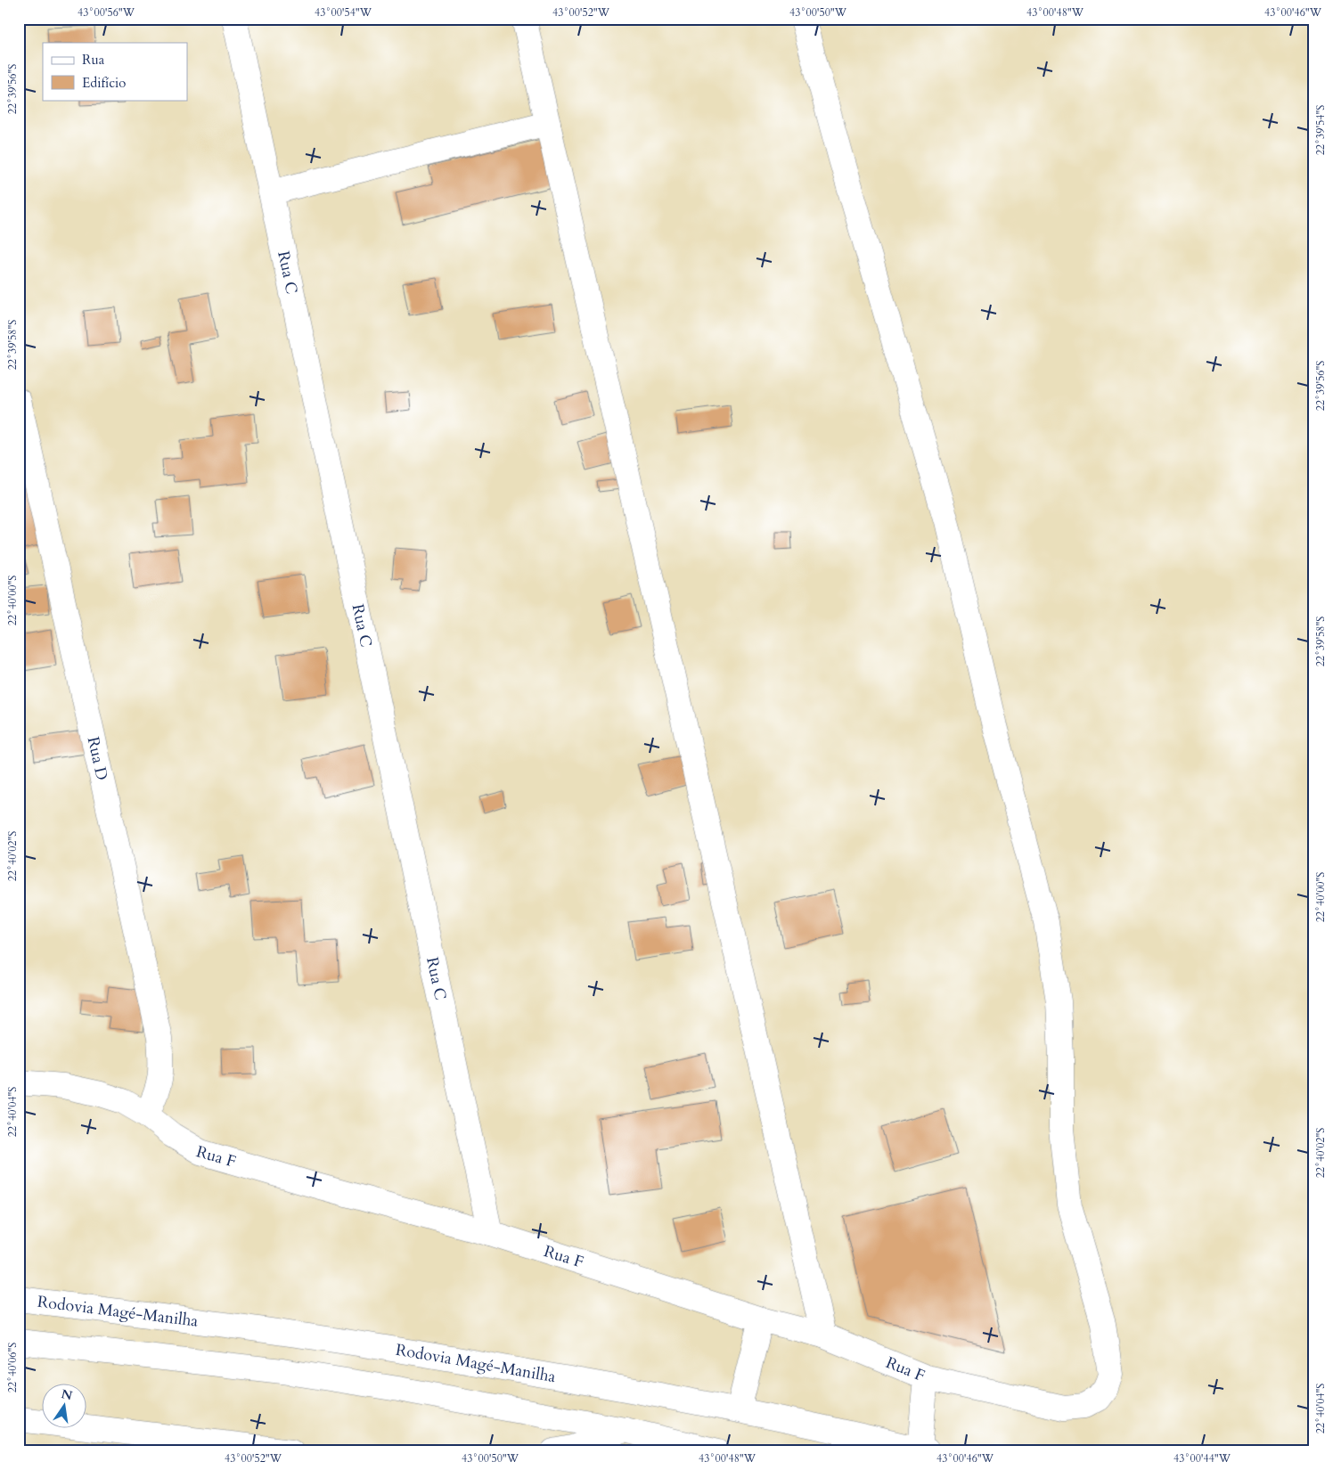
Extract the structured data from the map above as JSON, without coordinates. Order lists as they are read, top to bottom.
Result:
{
  "streets": {
    "main road": [
      "Rua C",
      "Rua D",
      "Rua F",
      "Rodovia Magé-Manilha"
    ]
  },
  "crossings": [
    ["Rua C", "Rua F"],
    ["Rua D", "Rua F"]
  ],
  "legend": ["Rua", "Edifício"],
  "north": "top",
  "coordinates": [
    "43°00'56\"W",
    "43°00'54\"W",
    "43°00'52\"W",
    "43°00'50\"W",
    "43°00'48\"W",
    "43°00'46\"W",
    "22°39'56\"S",
    "22°39'54\"S",
    "22°39'58\"S",
    "22°40'00\"S",
    "22°40'02\"S",
    "22°40'04\"S",
    "22°40'06\"S",
    "43°00'44\"W"
  ]
}
